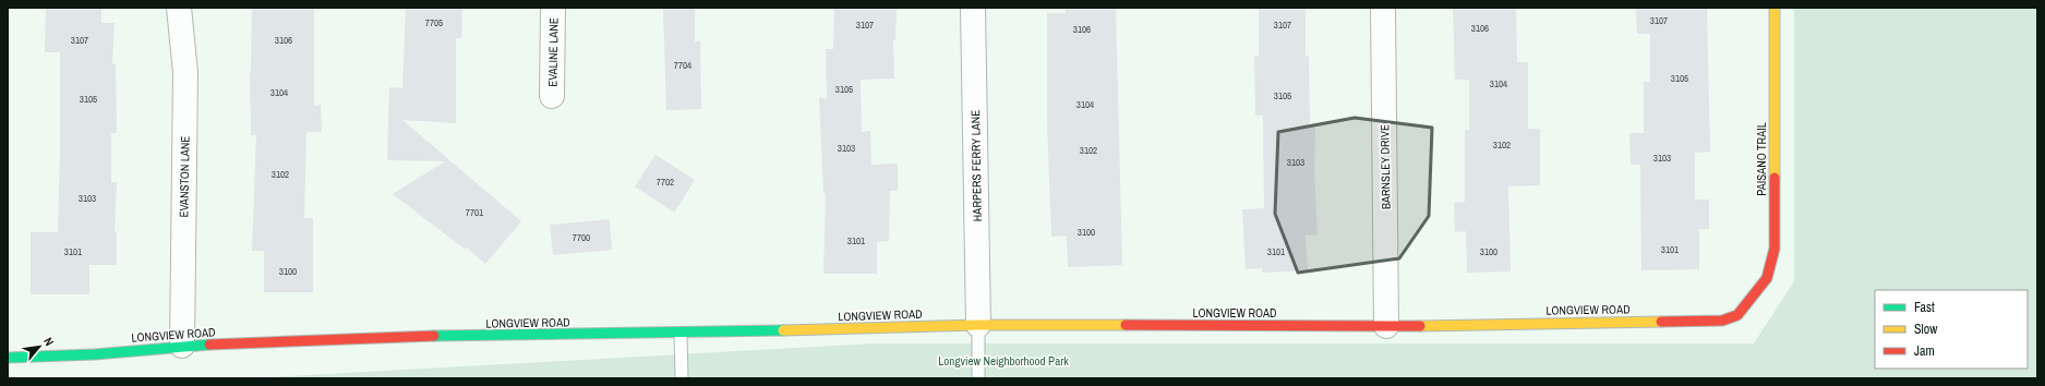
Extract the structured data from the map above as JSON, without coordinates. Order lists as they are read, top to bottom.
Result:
{
  "streets": {
    "street": [
      "EVALINE LANE",
      "PAISANO TRAIL",
      "HARPERS FERRY LANE",
      "BARNSLEY DRIVE",
      "EVANSTON LANE",
      "LONGVIEW ROAD"
    ]
  },
  "crossings": [
    ["PAISANO TRAIL", "LONGVIEW ROAD"],
    ["HARPERS FERRY LANE", "LONGVIEW ROAD"],
    ["BARNSLEY DRIVE", "LONGVIEW ROAD"],
    ["EVANSTON LANE", "LONGVIEW ROAD"]
  ],
  "parks": ["Longview Neighborhood Park"],
  "house_numbers": [
    "3107",
    "7705",
    "3107",
    "3107",
    "3106",
    "3106",
    "3107",
    "3106",
    "7704",
    "3105",
    "3104",
    "3105",
    "3104",
    "3105",
    "3105",
    "3104",
    "3102",
    "3103",
    "3102",
    "3103",
    "3103",
    "3102",
    "7702",
    "3103",
    "7701",
    "3100",
    "7700",
    "3101",
    "3101",
    "3101",
    "3101",
    "3100",
    "3100"
  ],
  "legend": ["Fast", "Slow", "Jam"],
  "north": "top right"
}
